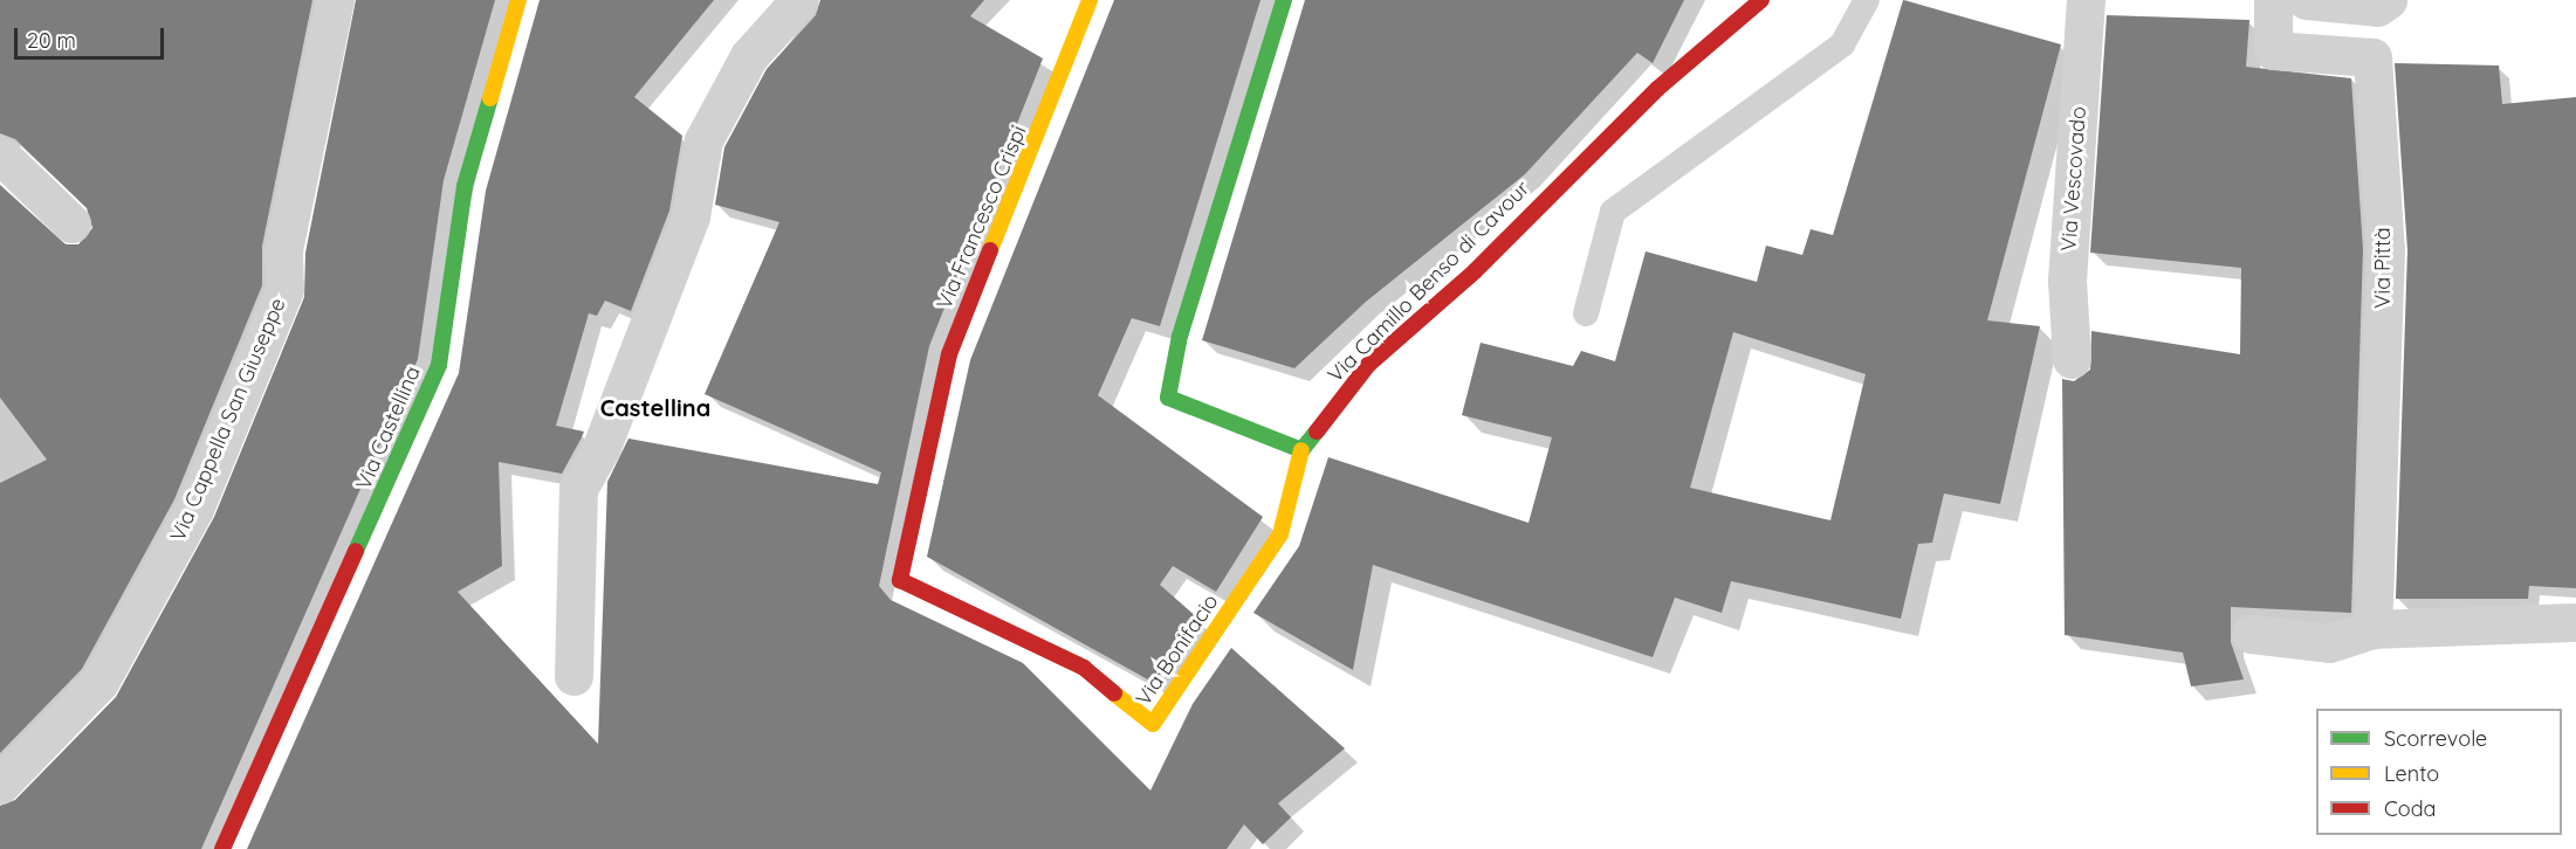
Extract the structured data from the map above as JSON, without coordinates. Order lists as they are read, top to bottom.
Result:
{
  "streets": {
    "street": [
      "Via Vescovado",
      "Via Francesco Crispi",
      "Via Pittà",
      "Via Camillo Benso di Cavour",
      "Via Cappella San Giuseppe",
      "Via Castellina",
      "Via Bonifacio"
    ]
  },
  "crossings": [
    ["Via Francesco Crispi", "Via Bonifacio"],
    ["Via Camillo Benso di Cavour", "Via Bonifacio"]
  ],
  "districts": ["Castellina"],
  "legend": ["Scorrevole", "Lento", "Coda"],
  "scale_bar": "20 m"
}
